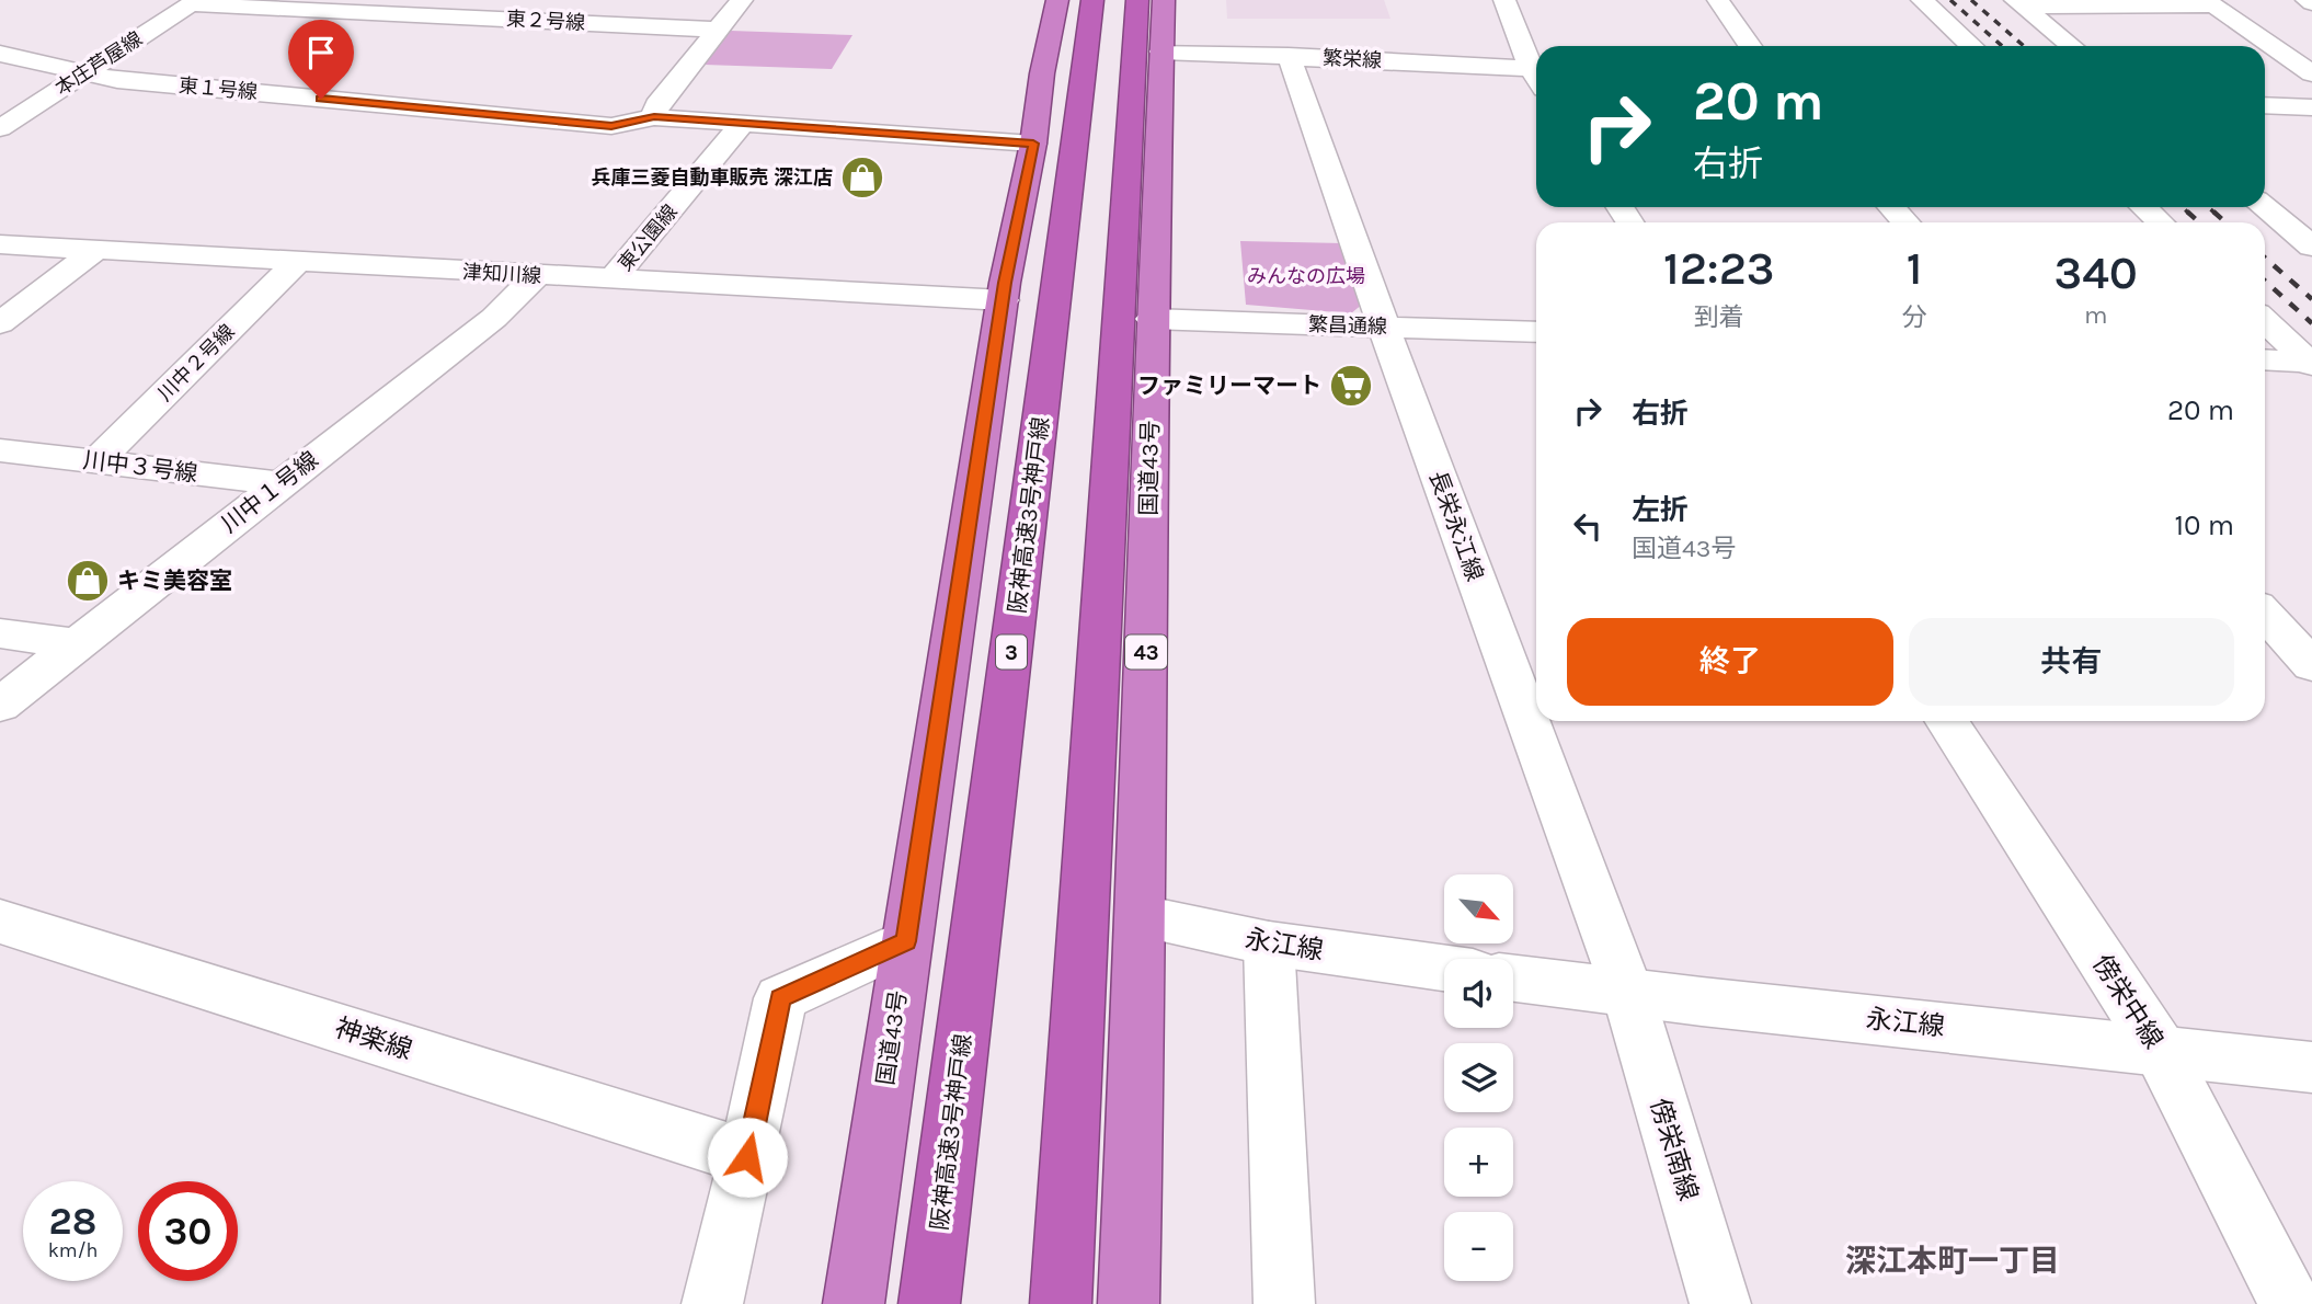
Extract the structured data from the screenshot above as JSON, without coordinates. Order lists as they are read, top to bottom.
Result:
{
  "streets": {
    "highway": [
      "国道43号",
      "阪神高速3号神戸線",
      "3",
      "43"
    ],
    "street": [
      "東２号線",
      "繁栄線",
      "本庄芦屋線",
      "東１号線",
      "東公園線",
      "津知川線",
      "繁昌通線",
      "川中２号線",
      "川中３号線",
      "川中１号線",
      "長栄永江線",
      "永江線",
      "傍栄中線",
      "神楽線",
      "傍栄南線"
    ]
  },
  "crossings": [
    ["東２号線", "本庄芦屋線"],
    ["繁栄線", "国道43号"],
    ["繁栄線", "長栄永江線"],
    ["本庄芦屋線", "東１号線"],
    ["東１号線", "東公園線"],
    ["東１号線", "国道43号"],
    ["東公園線", "津知川線"],
    ["津知川線", "川中２号線"],
    ["津知川線", "国道43号"],
    ["津知川線", "川中１号線"],
    ["繁昌通線", "国道43号"],
    ["繁昌通線", "長栄永江線"],
    ["川中２号線", "川中３号線"],
    ["川中３号線", "川中１号線"],
    ["国道43号", "永江線"],
    ["長栄永江線", "永江線"],
    ["長栄永江線", "傍栄南線"],
    ["永江線", "傍栄中線"],
    ["永江線", "傍栄南線"]
  ],
  "districts": ["深江本町一丁目"],
  "parks": ["みんなの広場"],
  "places": {
    "shop": ["兵庫三菱自動車販売 深江店", "キミ美容室"],
    "supermarket": ["ファミリーマート"]
  },
  "north": "bottom right",
  "page": {
    "turn": ["20 m", "右折"],
    "eta": [
      "12:23",
      "到着",
      "1",
      "分",
      "340",
      "m"
    ],
    "list": [
      {
        "name": "右折",
        "value": "20 m"
      },
      {
        "name": "左折",
        "note": "国道43号",
        "value": "10 m"
      }
    ],
    "buttons": ["終了", "共有"],
    "map_buttons": ["+", "−"],
    "speed": "28 km/h",
    "limit": "30"
  }
}
